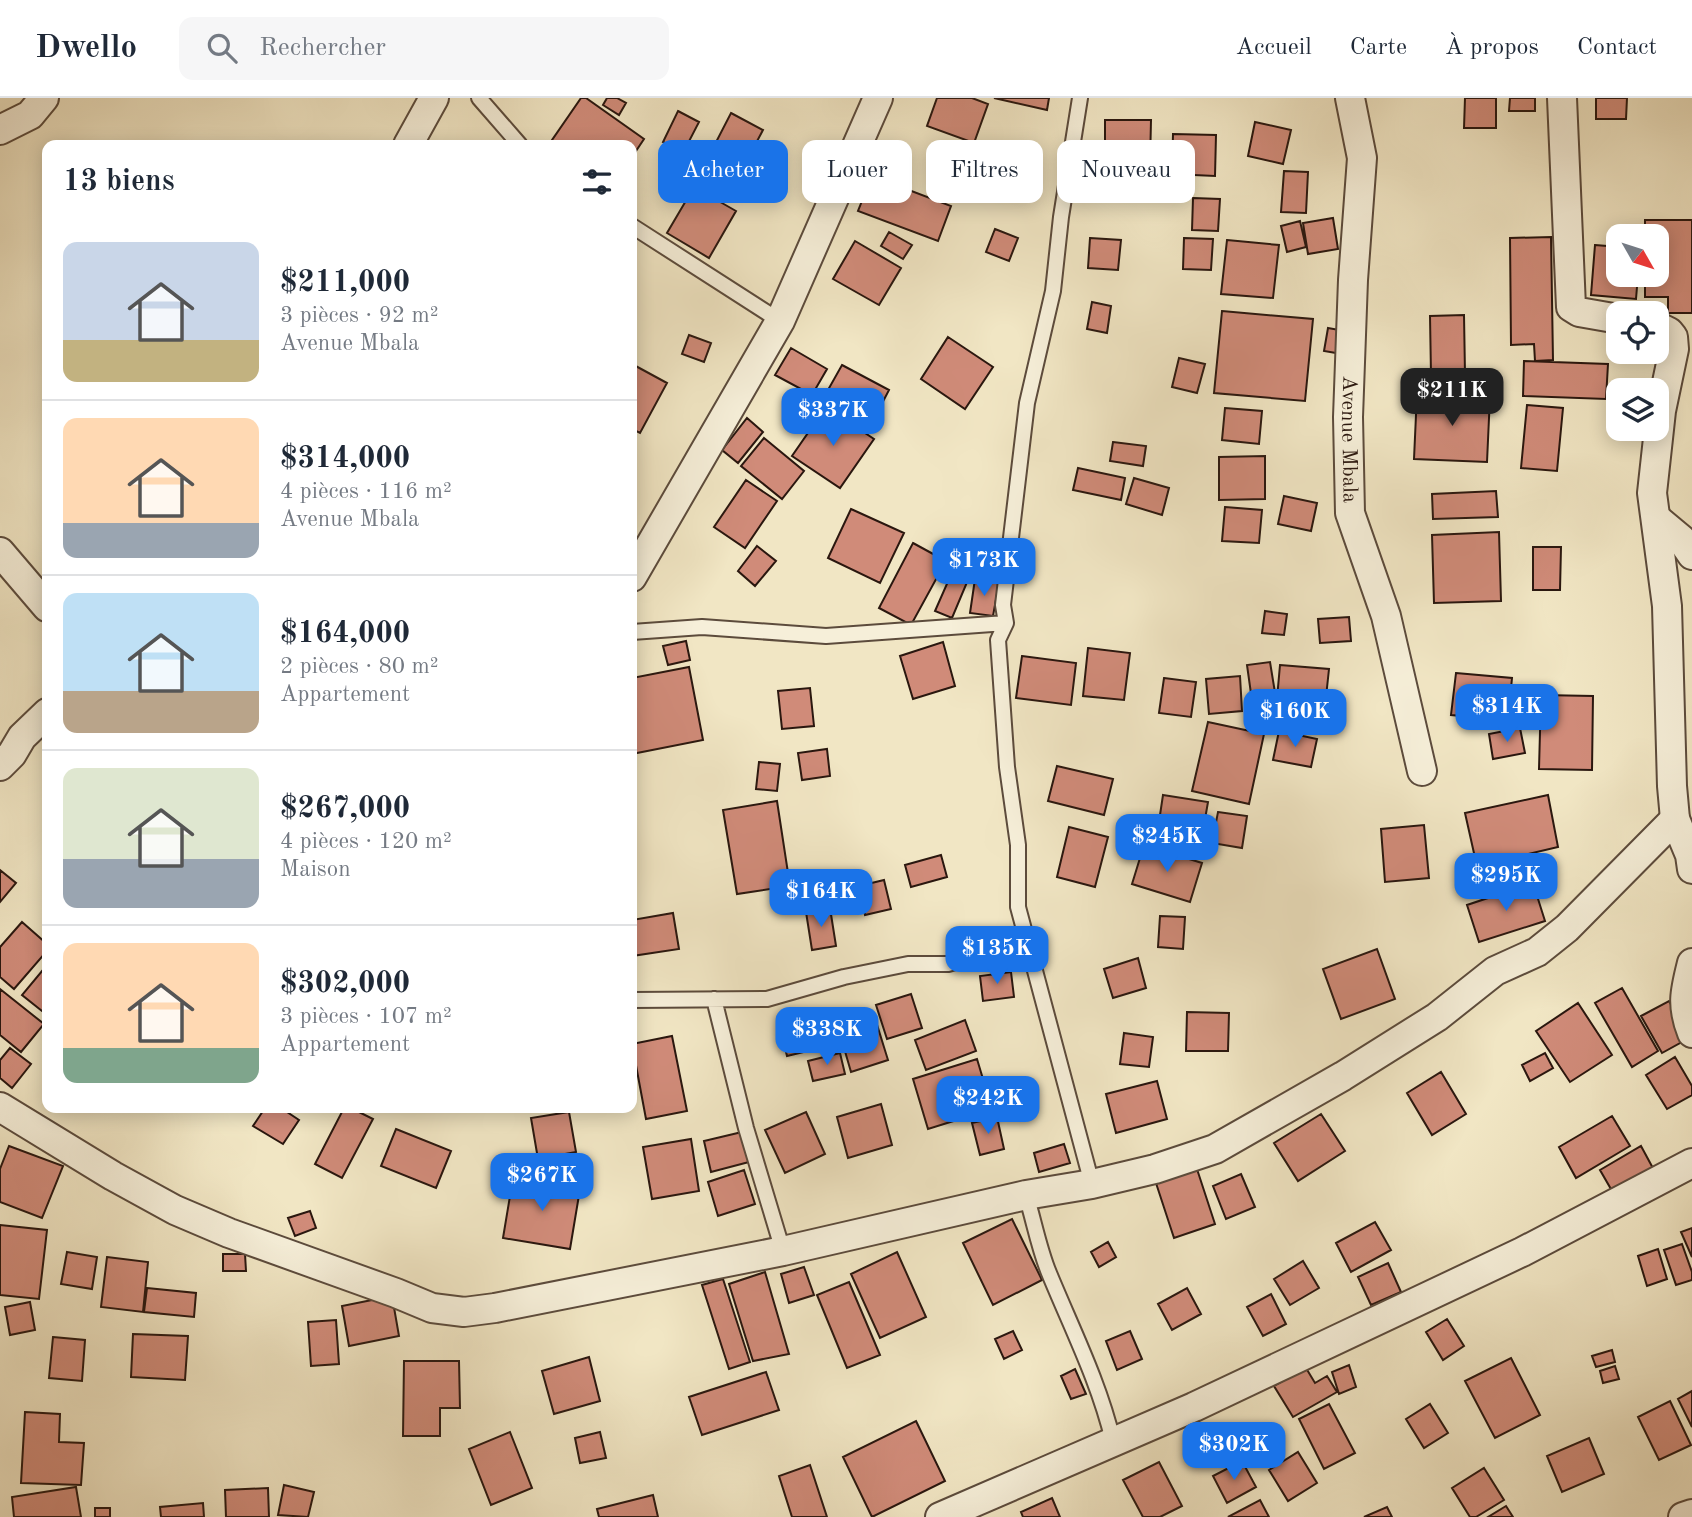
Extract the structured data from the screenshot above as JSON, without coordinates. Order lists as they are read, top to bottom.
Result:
{
  "streets": {
    "street": ["Avenue Mbala"]
  },
  "north": "bottom right",
  "page": {
    "header": "Dwello",
    "search": "Rechercher",
    "nav": [
      "Accueil",
      "Carte",
      "À propos",
      "Contact"
    ],
    "chip": [
      "Acheter",
      "Louer",
      "Filtres",
      "Nouveau"
    ],
    "heading": "13 biens",
    "list": [
      {
        "name": "$211,000",
        "note": "3 pièces · 92 m² · Avenue Mbala"
      },
      {
        "name": "$314,000",
        "note": "4 pièces · 116 m² · Avenue Mbala"
      },
      {
        "name": "$164,000",
        "note": "2 pièces · 80 m² · Appartement"
      },
      {
        "name": "$267,000",
        "note": "4 pièces · 120 m² · Maison"
      },
      {
        "name": "$302,000",
        "note": "3 pièces · 107 m² · Appartement"
      }
    ],
    "price": [
      "$211K",
      "$337K",
      "$173K",
      "$314K",
      "$160K",
      "$245K",
      "$295K",
      "$164K",
      "$135K",
      "$338K",
      "$242K",
      "$267K",
      "$302K"
    ]
  }
}
